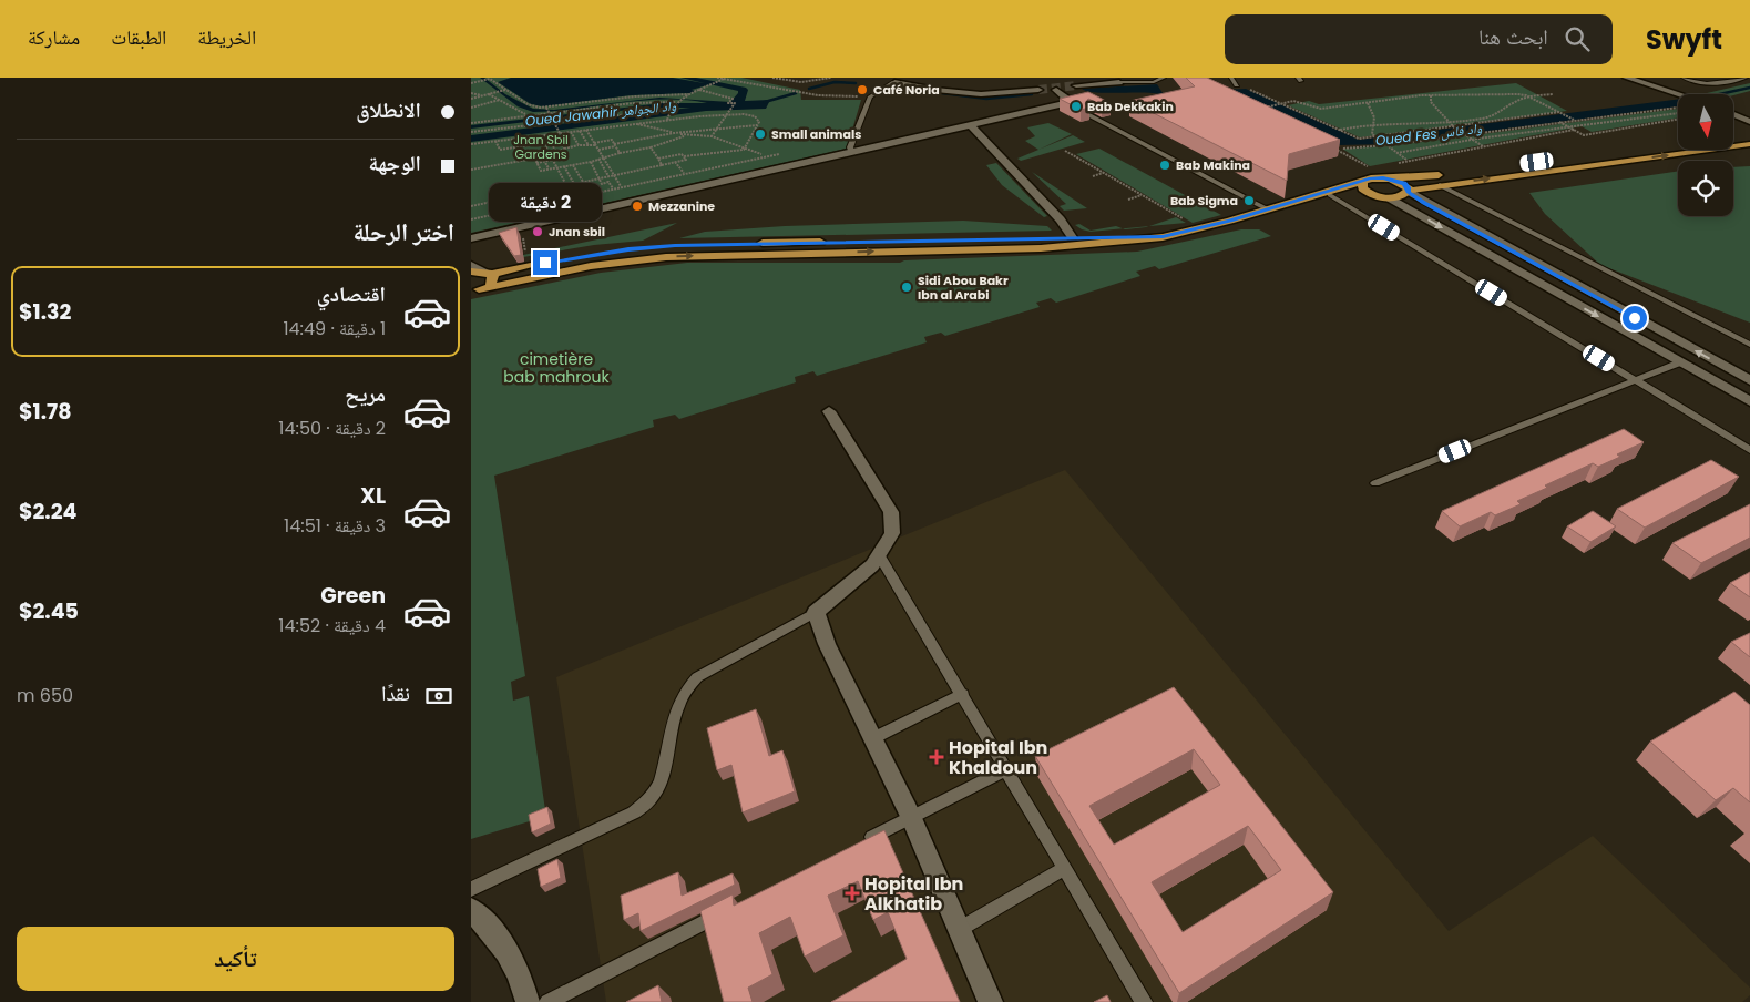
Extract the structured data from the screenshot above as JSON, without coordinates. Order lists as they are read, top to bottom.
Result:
{
  "water": ["Oued Jawahir واد الجواهر", "Oued Fes واد فاس"],
  "parks": ["Jnan Sbil Gardens", "cimetière bab mahrouk"],
  "places": {
    "other": [
      "Café Noria",
      "Bab Dekkakin",
      "Small animals",
      "Bab Makina",
      "Bab Sigma",
      "Mezzanine",
      "Jnan sbil",
      "Sidi Abou Bakr Ibn al Arabi"
    ],
    "health": ["Hopital Ibn Khaldoun", "Hopital Ibn Alkhatib"]
  },
  "north": "bottom",
  "page": {
    "header": "Swyft",
    "search": "ابحث هنا",
    "nav": ["الخريطة", "الطبقات", "مشاركة"],
    "banner": ["الانطلاق", "الوجهة"],
    "bubble": "2 دقيقة",
    "heading": "اختر الرحلة",
    "list": [
      {
        "name": "اقتصادي",
        "note": "1 دقيقة · 14:49",
        "value": "$1.32"
      },
      {
        "name": "مريح",
        "note": "2 دقيقة · 14:50",
        "value": "$1.78"
      },
      {
        "name": "XL",
        "note": "3 دقيقة · 14:51",
        "value": "$2.24"
      },
      {
        "name": "Green",
        "note": "4 دقيقة · 14:52",
        "value": "$2.45"
      }
    ],
    "pay": ["نقدًا", "650 m"],
    "buttons": "تأكيد"
  }
}
